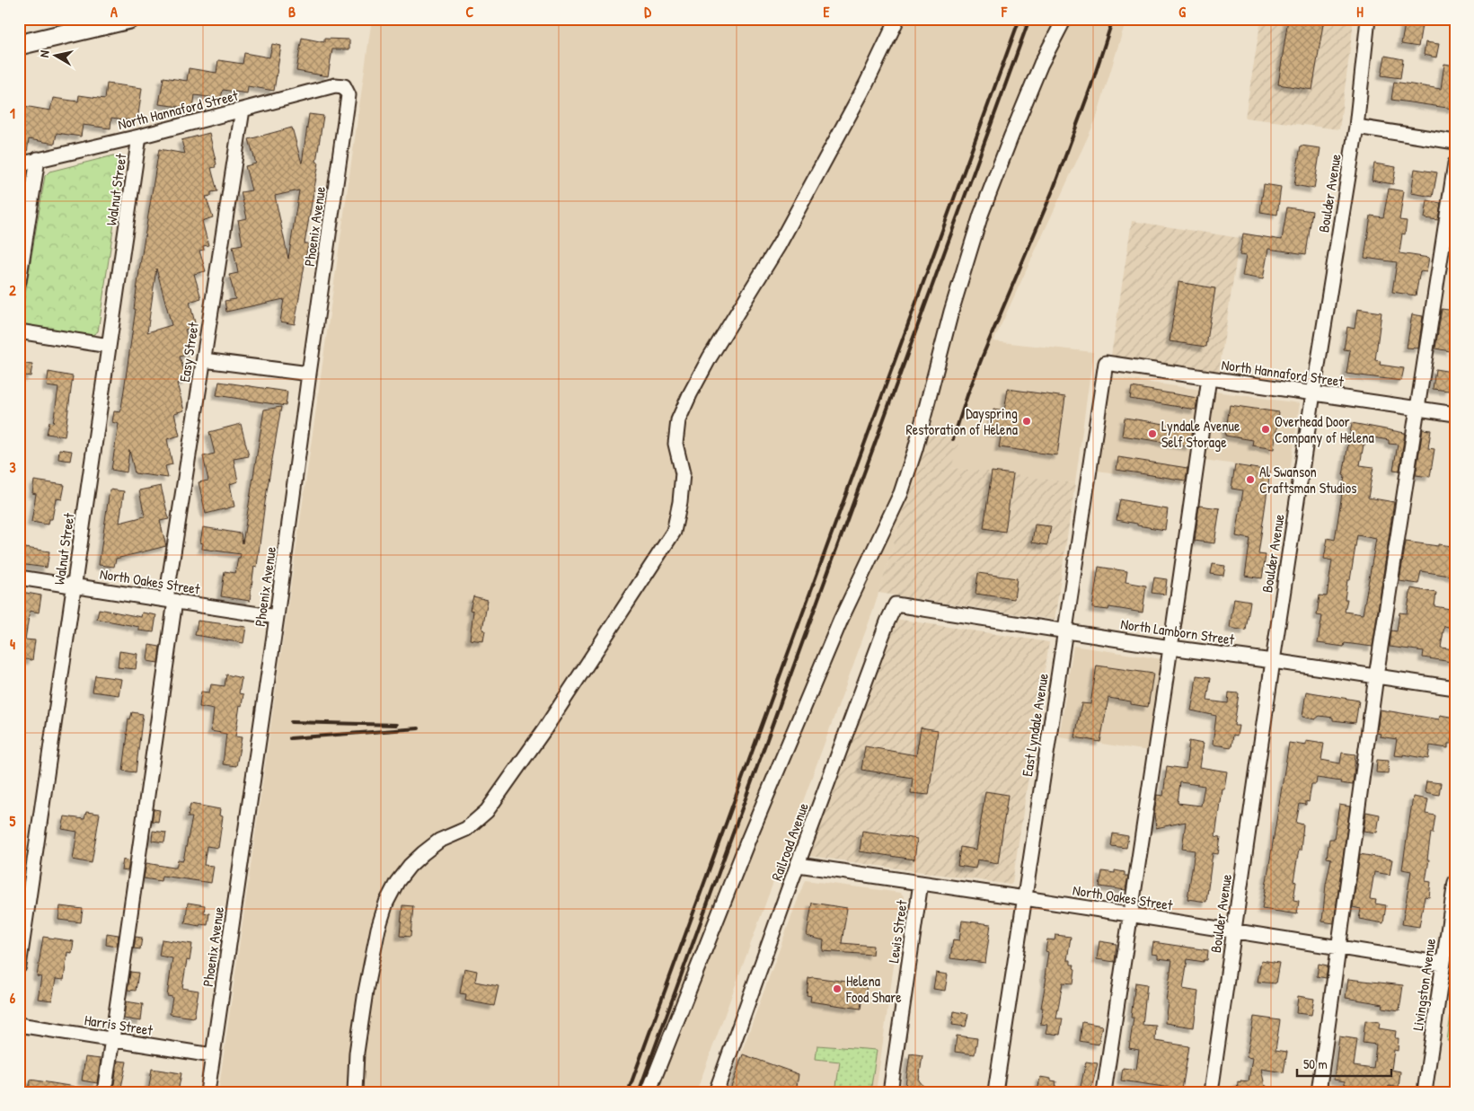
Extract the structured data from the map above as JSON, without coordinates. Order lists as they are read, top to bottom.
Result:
{
  "streets": {
    "street": [
      "North Hannaford Street",
      "Walnut Street",
      "Boulder Avenue",
      "Phoenix Avenue",
      "Easy Street",
      "North Oakes Street",
      "North Lamborn Street",
      "East Lyndale Avenue",
      "Railroad Avenue",
      "Lewis Street",
      "Livingston Avenue",
      "Harris Street"
    ]
  },
  "crossings": [
    ["North Hannaford Street", "Walnut Street"],
    ["North Hannaford Street", "Boulder Avenue"],
    ["North Hannaford Street", "Phoenix Avenue"],
    ["North Hannaford Street", "Easy Street"],
    ["North Hannaford Street", "East Lyndale Avenue"],
    ["Walnut Street", "North Oakes Street"],
    ["Boulder Avenue", "North Oakes Street"],
    ["Boulder Avenue", "North Lamborn Street"],
    ["Phoenix Avenue", "North Oakes Street"],
    ["Phoenix Avenue", "Harris Street"],
    ["Easy Street", "North Oakes Street"],
    ["Easy Street", "Harris Street"],
    ["North Oakes Street", "East Lyndale Avenue"],
    ["North Oakes Street", "Railroad Avenue"],
    ["North Oakes Street", "Lewis Street"],
    ["North Oakes Street", "Livingston Avenue"],
    ["North Lamborn Street", "East Lyndale Avenue"],
    ["North Lamborn Street", "Railroad Avenue"]
  ],
  "places": [
    "Dayspring Restoration of Helena",
    "Overhead Door Company of Helena",
    "Lyndale Avenue Self Storage",
    "Al Swanson Craftsman Studios",
    "Helena Food Share"
  ],
  "scale_bar": "50 m",
  "north": "left",
  "grid": {
    "columns": [
      "A",
      "B",
      "C",
      "D",
      "E",
      "F",
      "G",
      "H"
    ],
    "rows": [
      "1",
      "2",
      "3",
      "4",
      "5",
      "6"
    ]
  }
}
